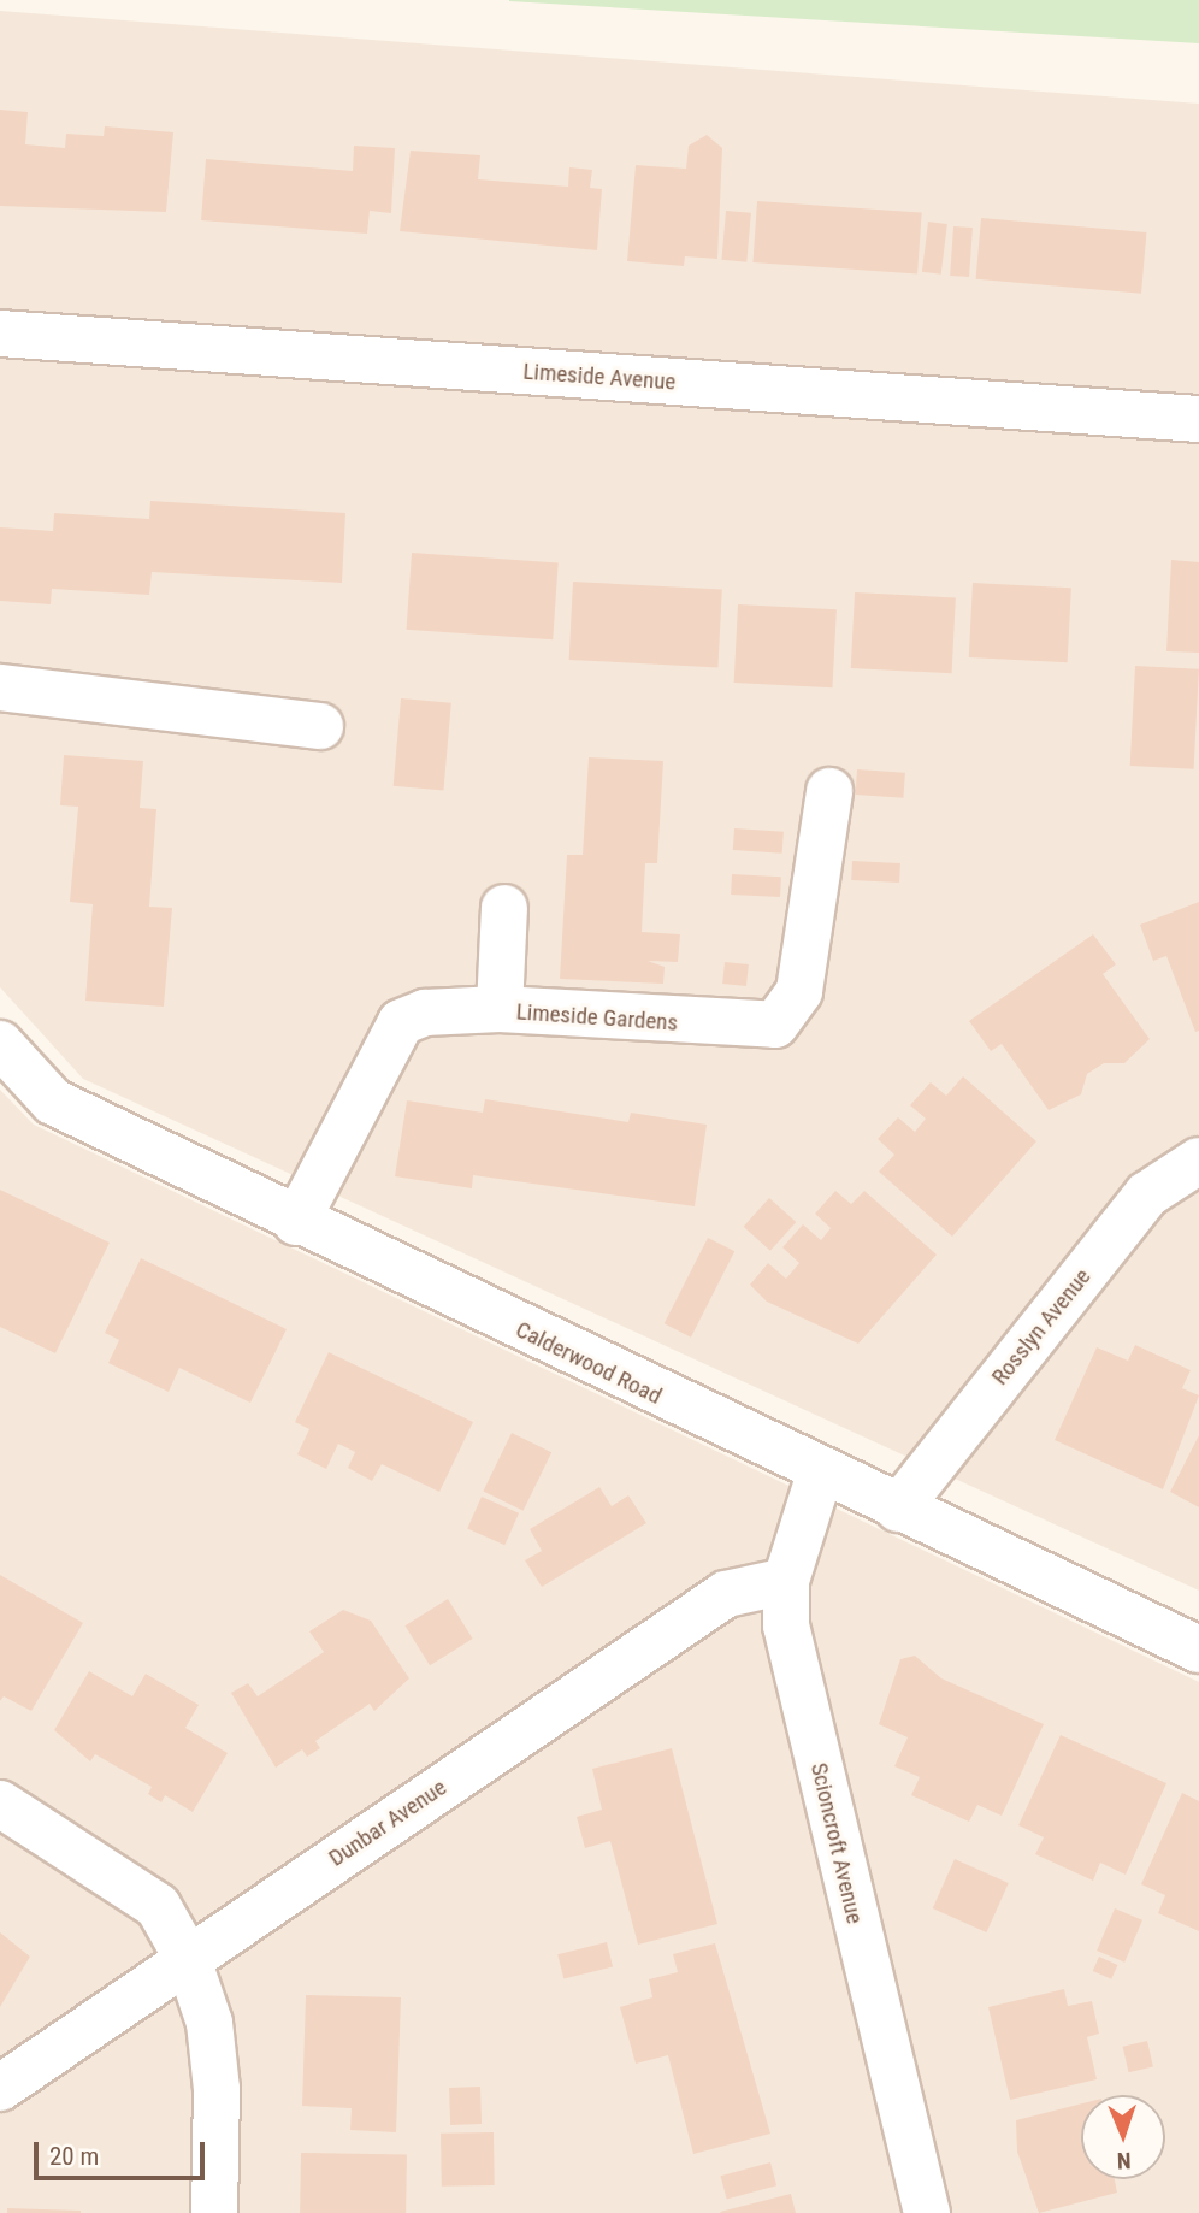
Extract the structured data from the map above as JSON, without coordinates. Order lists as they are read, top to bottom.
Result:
{
  "streets": {
    "street": [
      "Limeside Avenue",
      "Limeside Gardens",
      "Rosslyn Avenue",
      "Calderwood Road",
      "Dunbar Avenue",
      "Scioncroft Avenue"
    ]
  },
  "crossings": [
    ["Limeside Gardens", "Calderwood Road"],
    ["Rosslyn Avenue", "Calderwood Road"],
    ["Calderwood Road", "Scioncroft Avenue"],
    ["Dunbar Avenue", "Scioncroft Avenue"]
  ],
  "scale_bar": "20 m",
  "north": "bottom"
}
